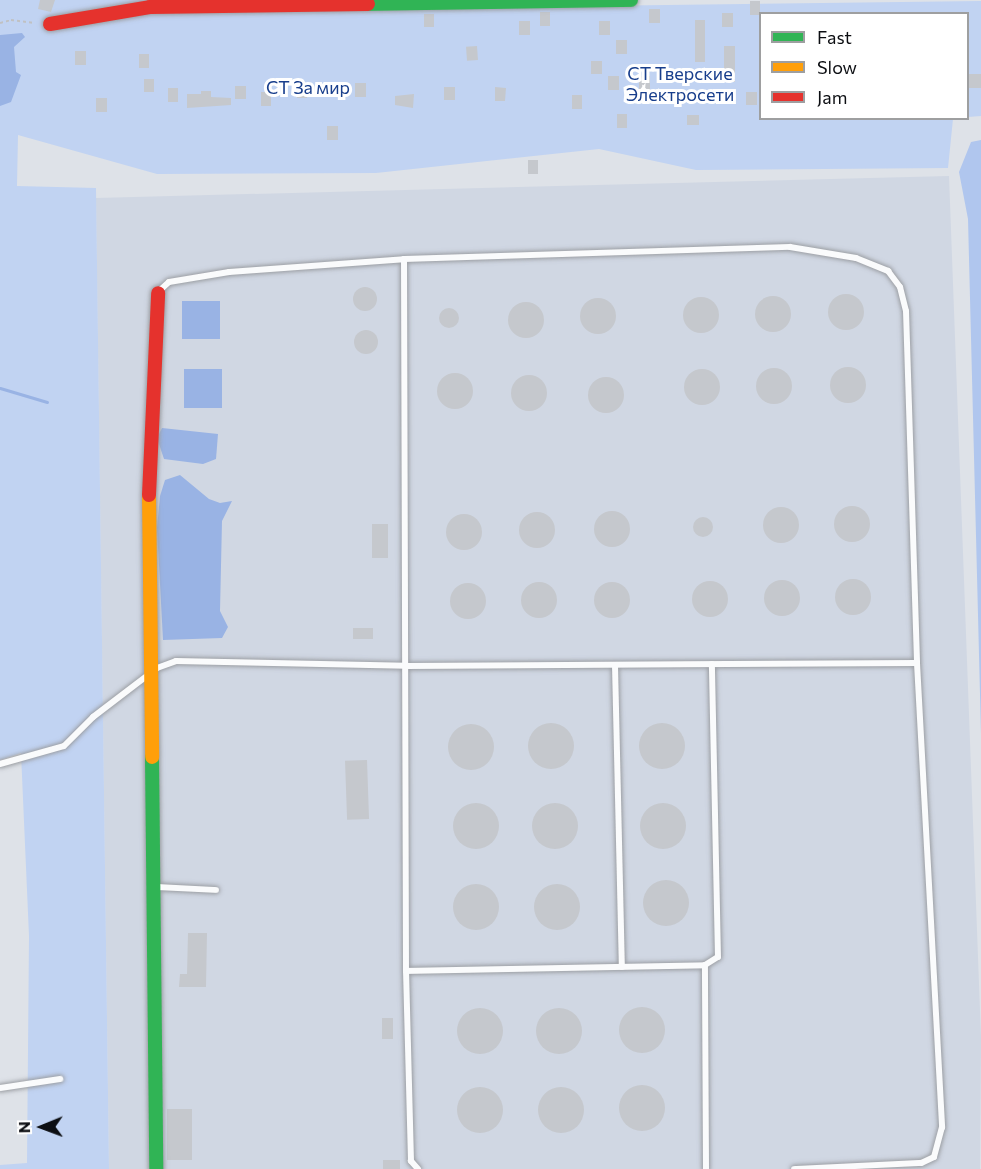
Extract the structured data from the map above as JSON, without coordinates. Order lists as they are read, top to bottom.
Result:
{
  "parks": ["СТ Тверские Электросети", "СТ За мир"],
  "legend": ["Fast", "Slow", "Jam"],
  "north": "left"
}
